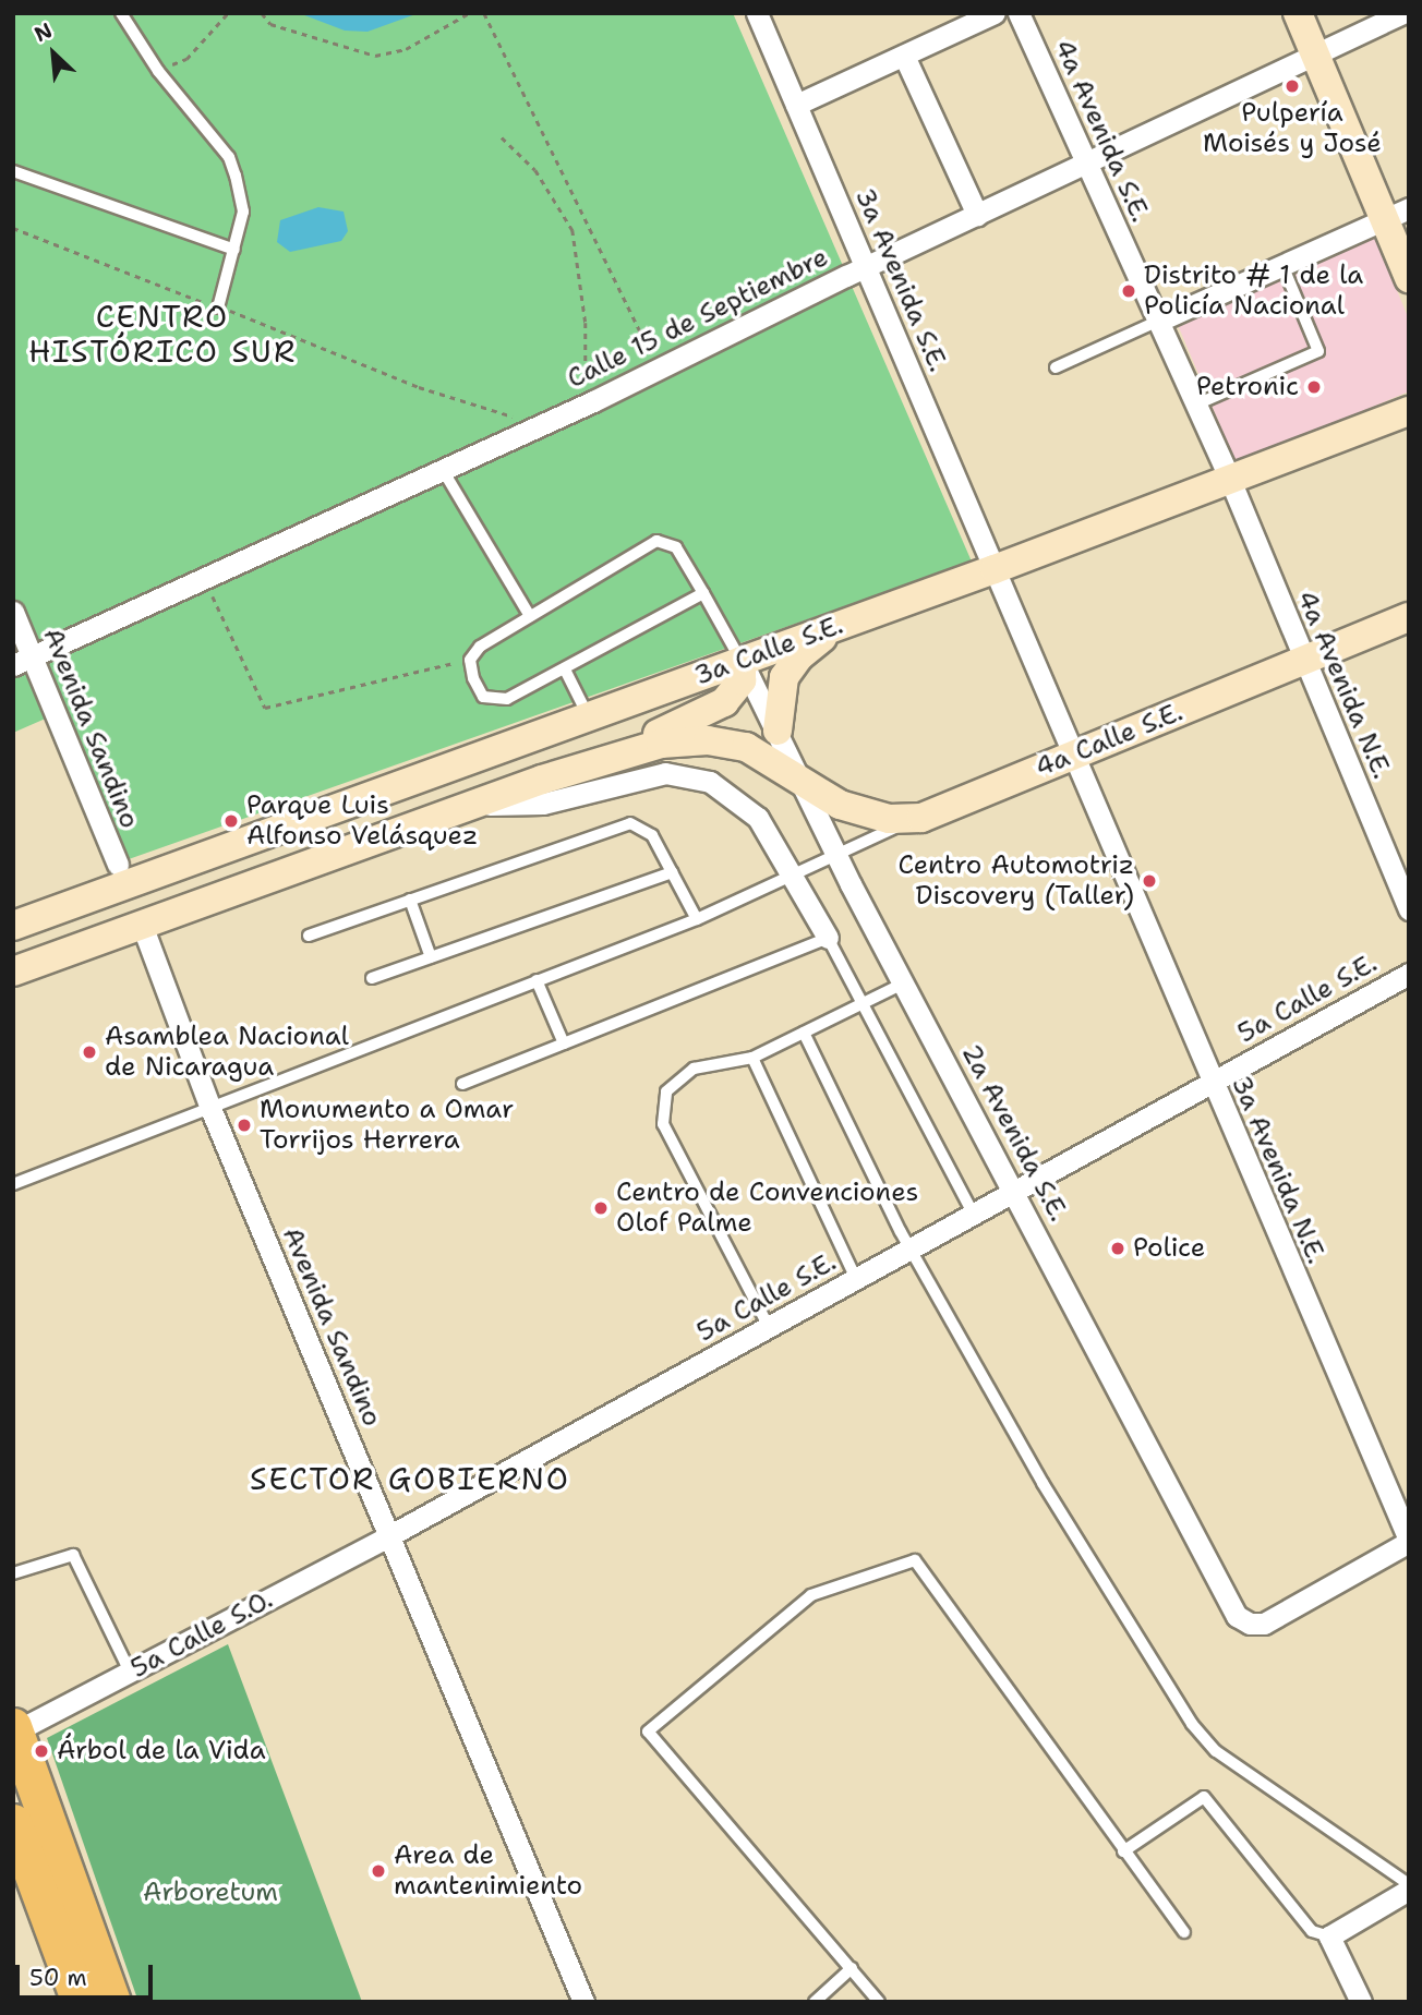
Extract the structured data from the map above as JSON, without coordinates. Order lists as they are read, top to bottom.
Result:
{
  "streets": {
    "street": [
      "4a Avenida S.E.",
      "3a Avenida S.E.",
      "Calle 15 de Septiembre",
      "3a Calle S.E.",
      "4a Avenida N.E.",
      "Avenida Sandino",
      "4a Calle S.E.",
      "5a Calle S.E.",
      "2a Avenida S.E.",
      "3a Avenida N.E.",
      "5a Calle S.O."
    ]
  },
  "crossings": [
    ["4a Avenida S.E.", "Calle 15 de Septiembre"],
    ["4a Avenida S.E.", "3a Calle S.E."],
    ["4a Avenida S.E.", "4a Avenida N.E."],
    ["3a Avenida S.E.", "Calle 15 de Septiembre"],
    ["3a Avenida S.E.", "3a Calle S.E."],
    ["3a Avenida S.E.", "3a Avenida N.E."],
    ["Calle 15 de Septiembre", "Avenida Sandino"],
    ["3a Calle S.E.", "4a Avenida N.E."],
    ["3a Calle S.E.", "Avenida Sandino"],
    ["3a Calle S.E.", "2a Avenida S.E."],
    ["3a Calle S.E.", "3a Avenida N.E."],
    ["4a Avenida N.E.", "4a Calle S.E."],
    ["Avenida Sandino", "5a Calle S.E."],
    ["Avenida Sandino", "5a Calle S.O."],
    ["4a Calle S.E.", "2a Avenida S.E."],
    ["4a Calle S.E.", "3a Avenida N.E."],
    ["5a Calle S.E.", "2a Avenida S.E."],
    ["5a Calle S.E.", "3a Avenida N.E."],
    ["5a Calle S.E.", "5a Calle S.O."],
    ["2a Avenida S.E.", "3a Avenida N.E."]
  ],
  "districts": ["CENTRO HISTÓRICO SUR", "SECTOR GOBIERNO"],
  "parks": ["Arboretum"],
  "places": [
    "Pulpería Moisés y José",
    "Distrito # 1 de la Policía Nacional",
    "Petronic",
    "Parque Luis Alfonso Velásquez",
    "Centro Automotriz Discovery (Taller)",
    "Asamblea Nacional de Nicaragua",
    "Monumento a Omar Torrijos Herrera",
    "Centro de Convenciones Olof Palme",
    "Police",
    "Árbol de la Vida",
    "Area de mantenimiento"
  ],
  "scale_bar": "50 m",
  "north": "top left"
}
